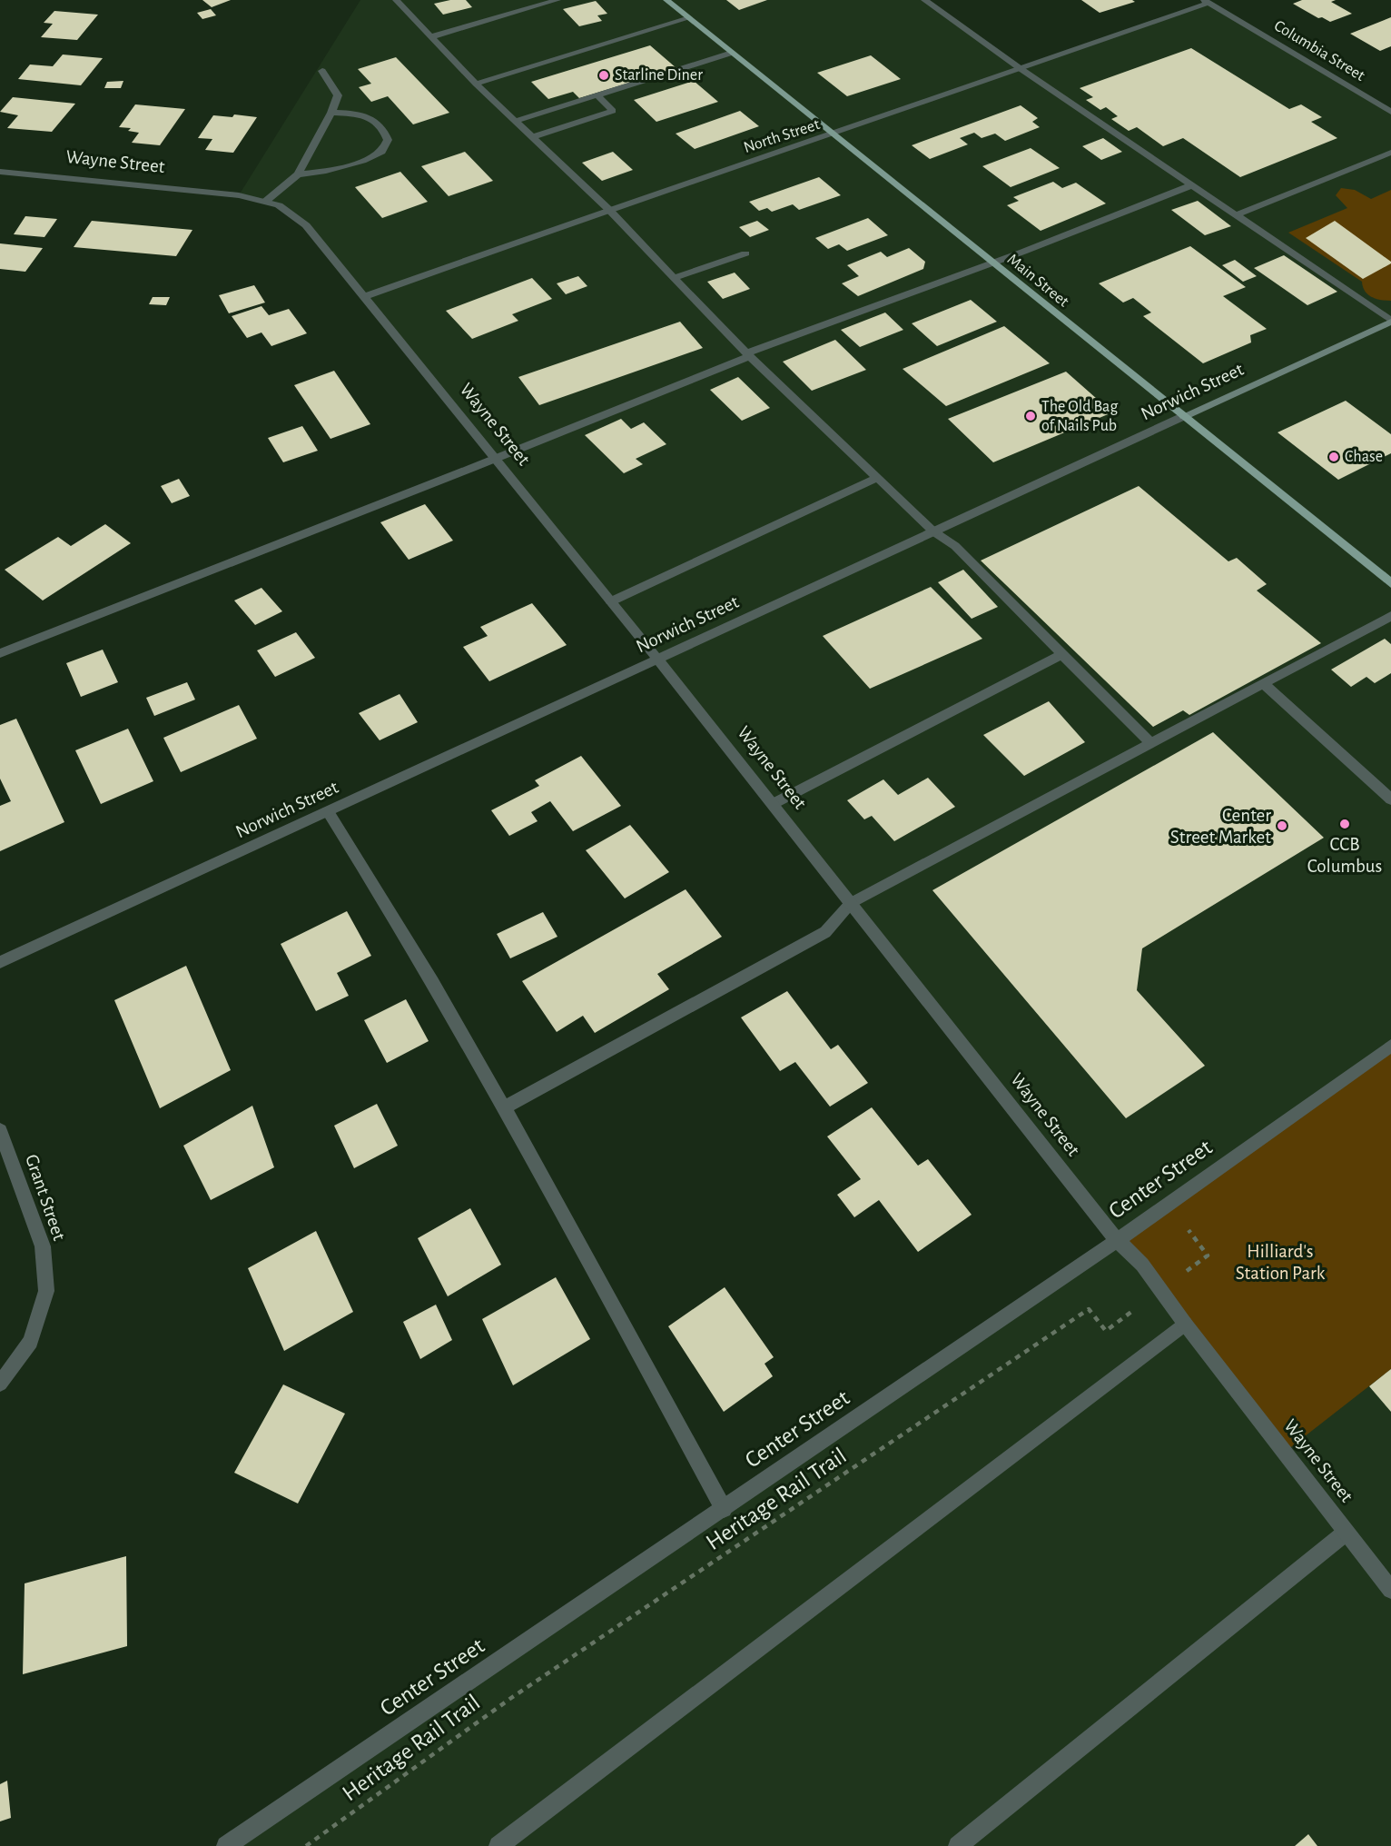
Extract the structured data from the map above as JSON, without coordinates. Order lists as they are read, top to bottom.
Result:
{
  "streets": {
    "main road": ["Main Street", "Norwich Street"],
    "street": [
      "Columbia Street",
      "North Street",
      "Wayne Street",
      "Center Street",
      "Grant Street"
    ],
    "path": ["Heritage Rail Trail"]
  },
  "crossings": [
    ["Columbia Street", "North Street"],
    ["North Street", "Wayne Street"],
    ["North Street", "Main Street"],
    ["Wayne Street", "Norwich Street"],
    ["Wayne Street", "Center Street"],
    ["Wayne Street", "Heritage Rail Trail"],
    ["Main Street", "Norwich Street"],
    ["Center Street", "Heritage Rail Trail"]
  ],
  "parks": ["Hilliard's Station Park"],
  "places": [
    "Starline Diner",
    "The Old Bag of Nails Pub",
    "Chase",
    "CCB Columbus",
    "Center Street Market"
  ]
}
